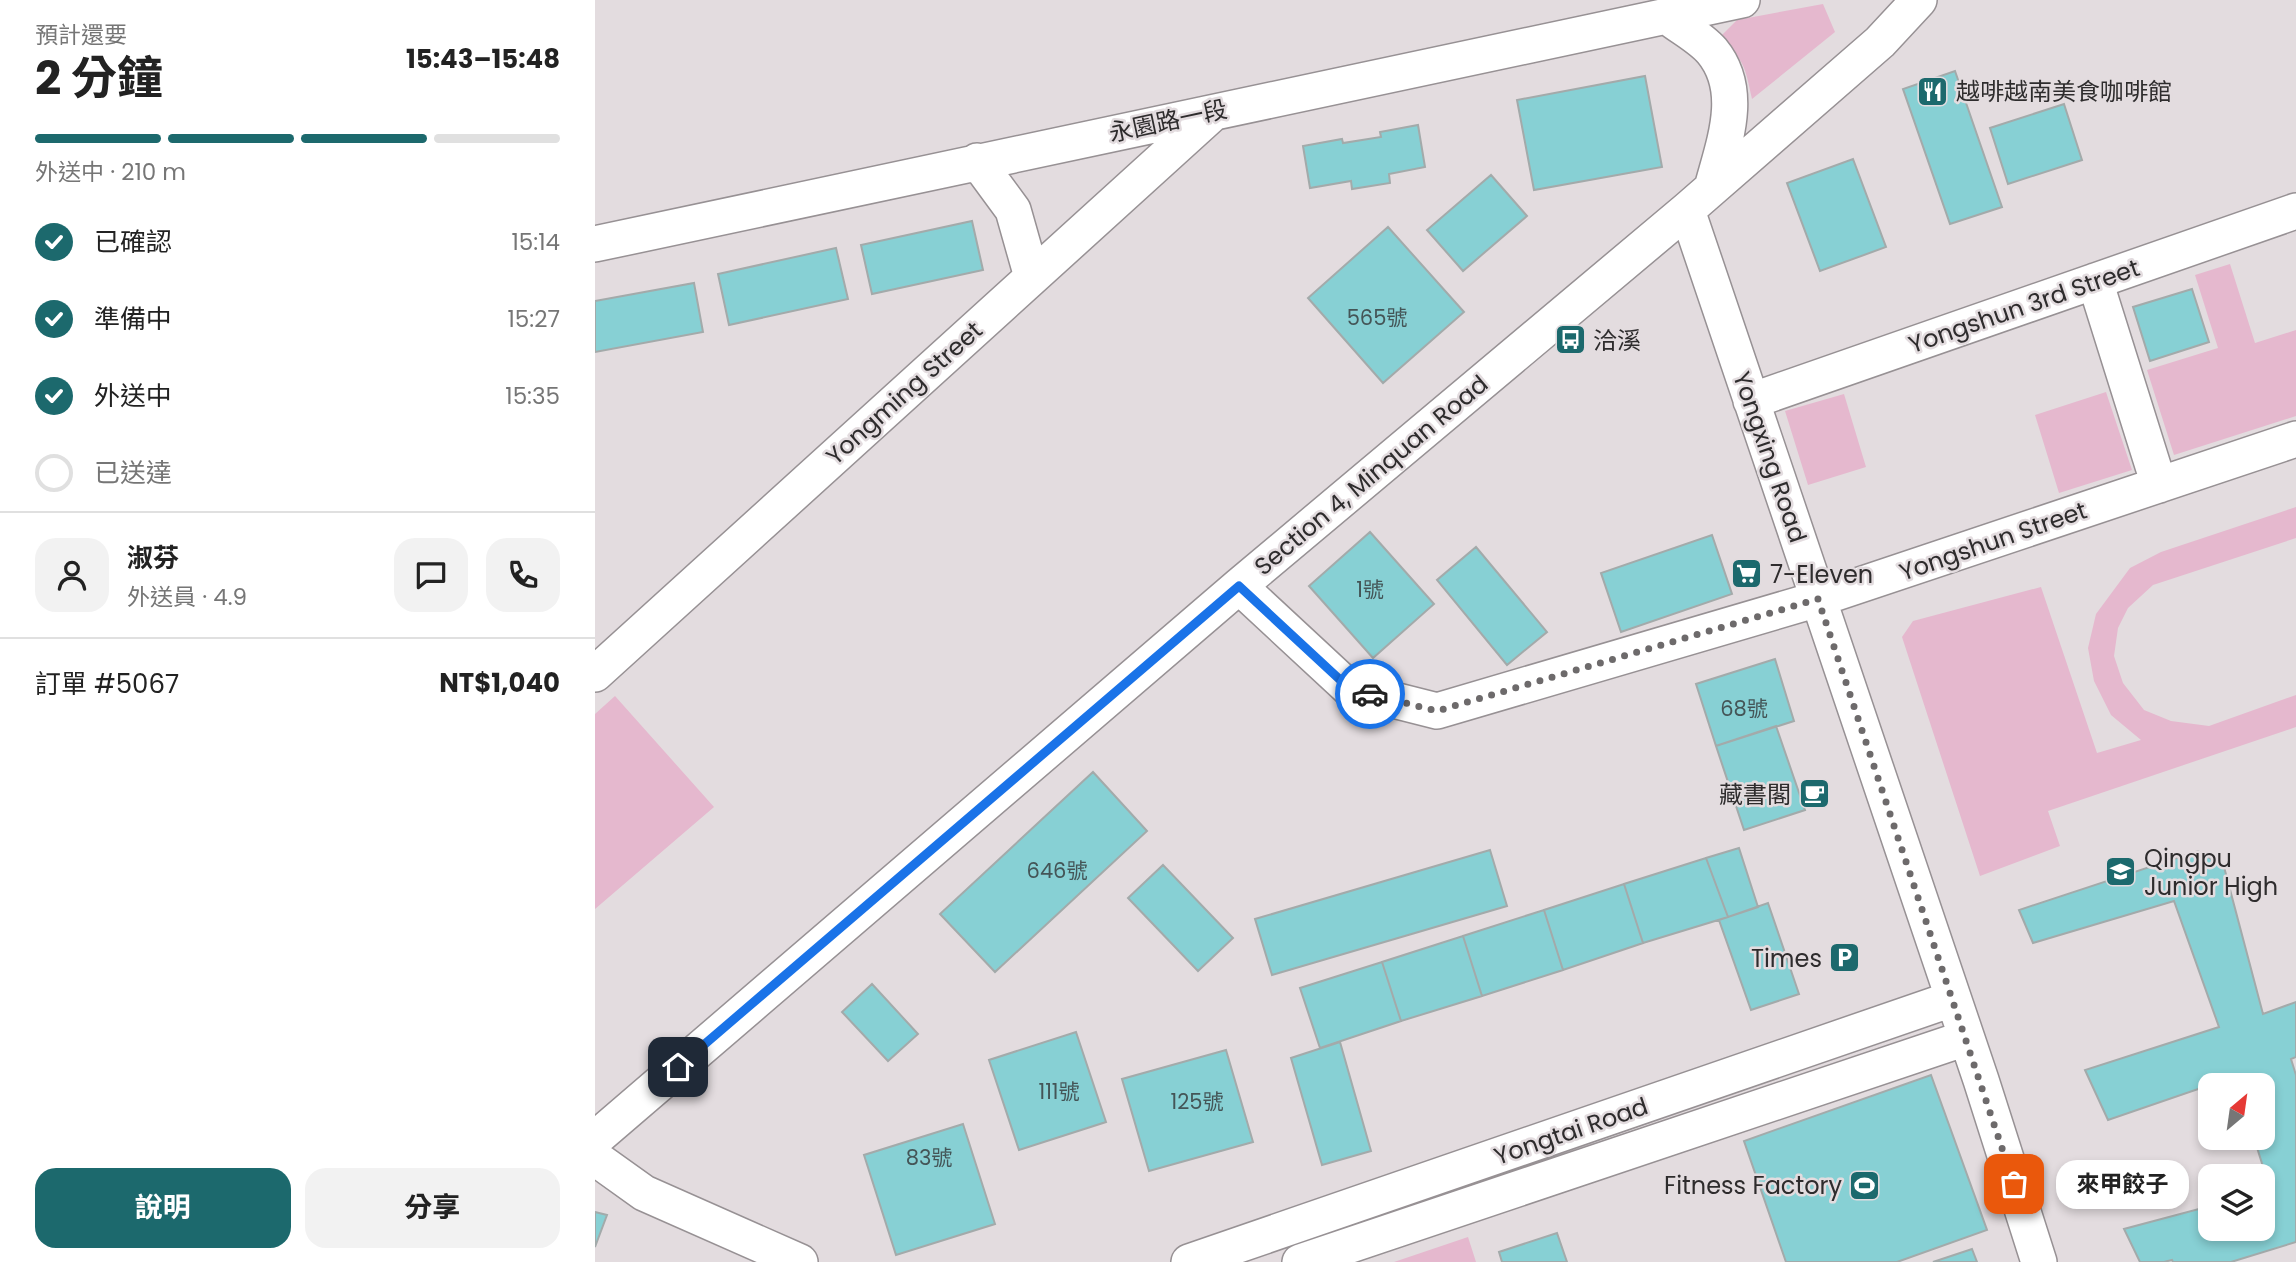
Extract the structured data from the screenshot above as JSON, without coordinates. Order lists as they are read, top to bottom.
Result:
{
  "streets": {
    "street": [
      "永園路一段",
      "Yongshun 3rd Street",
      "Yongming Street",
      "Yongxing Road",
      "Section 4, Minquan Road",
      "Yongshun Street",
      "Yongtai Road"
    ]
  },
  "crossings": [
    ["永園路一段", "Yongming Street"],
    ["Yongshun 3rd Street", "Yongxing Road"],
    ["Yongxing Road", "Section 4, Minquan Road"],
    ["Yongxing Road", "Yongshun Street"],
    ["Yongxing Road", "Yongtai Road"],
    ["Section 4, Minquan Road", "Yongshun Street"]
  ],
  "places": {
    "restaurant": ["越啡越南美食咖啡館"],
    "bus stop": ["洽溪"],
    "supermarket": ["7-Eleven"],
    "cafe": ["藏書閣"],
    "school or university": ["Qingpu Junior High"],
    "parking": ["Times"],
    "other": ["來甲餃子"],
    "sports": ["Fitness Factory"]
  },
  "house_numbers": [
    "565號",
    "1號",
    "68號",
    "646號",
    "111號",
    "125號",
    "83號"
  ],
  "north": "top right",
  "page": {
    "heading": ["2 分鐘", "預計還要", "15:43–15:48"],
    "panel": [
      "淑芬",
      "外送員 · 4.9",
      "訂單 #5067",
      "NT$1,040"
    ],
    "bar": "外送中 · 210 m",
    "list": [
      ["已確認", "15:14"],
      ["準備中", "15:27"],
      ["外送中", "15:35"],
      "已送達"
    ],
    "buttons": ["說明", "分享"],
    "bubble": "來甲餃子"
  }
}
